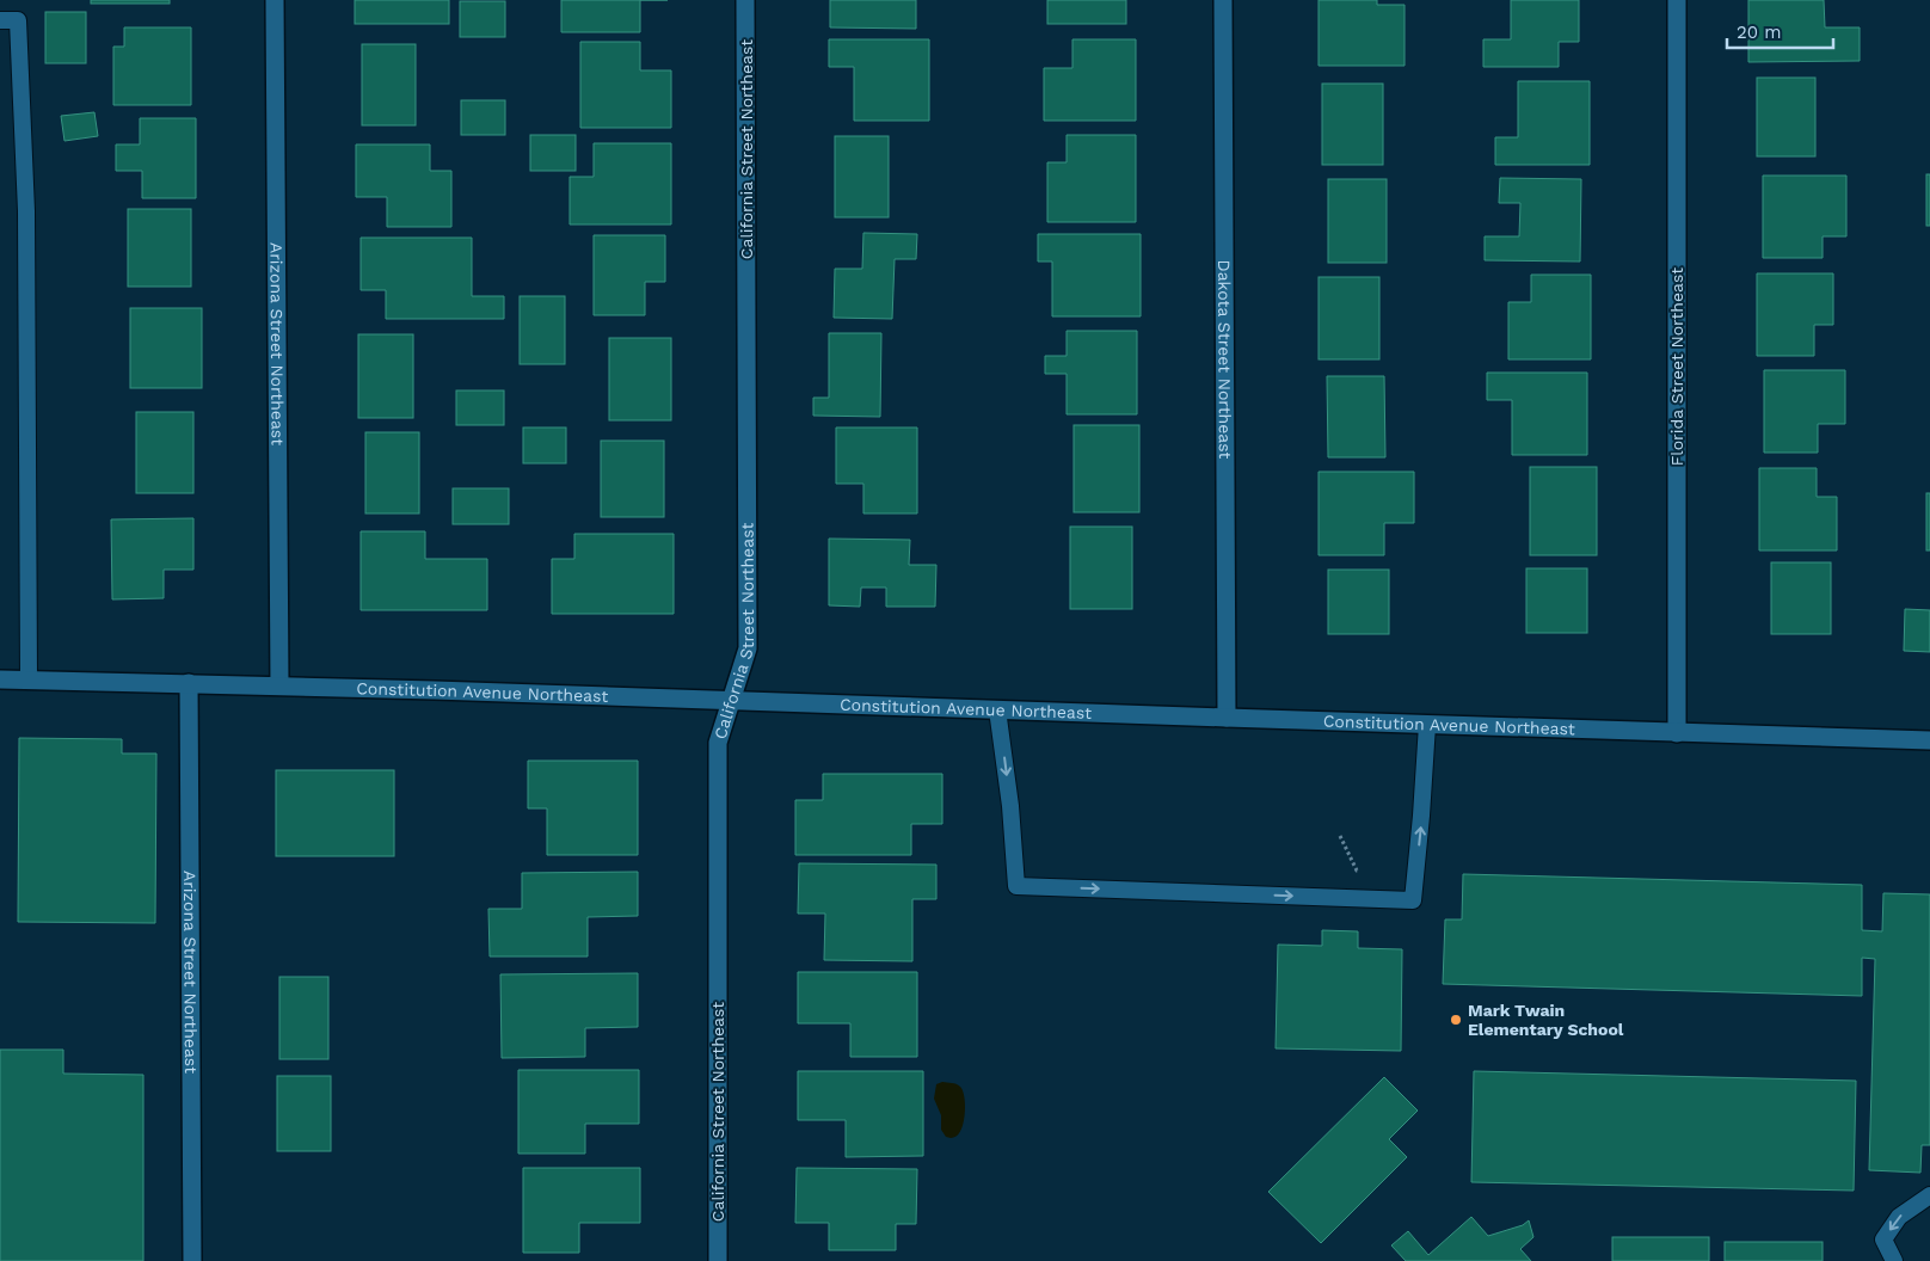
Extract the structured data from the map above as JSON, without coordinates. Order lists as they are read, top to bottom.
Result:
{
  "streets": {
    "street": [
      "California Street Northeast",
      "Arizona Street Northeast",
      "Dakota Street Northeast",
      "Florida Street Northeast",
      "Constitution Avenue Northeast"
    ]
  },
  "crossings": [
    ["California Street Northeast", "Constitution Avenue Northeast"],
    ["Arizona Street Northeast", "Constitution Avenue Northeast"],
    ["Dakota Street Northeast", "Constitution Avenue Northeast"],
    ["Florida Street Northeast", "Constitution Avenue Northeast"]
  ],
  "places": ["Mark Twain Elementary School"],
  "scale_bar": "20 m"
}
